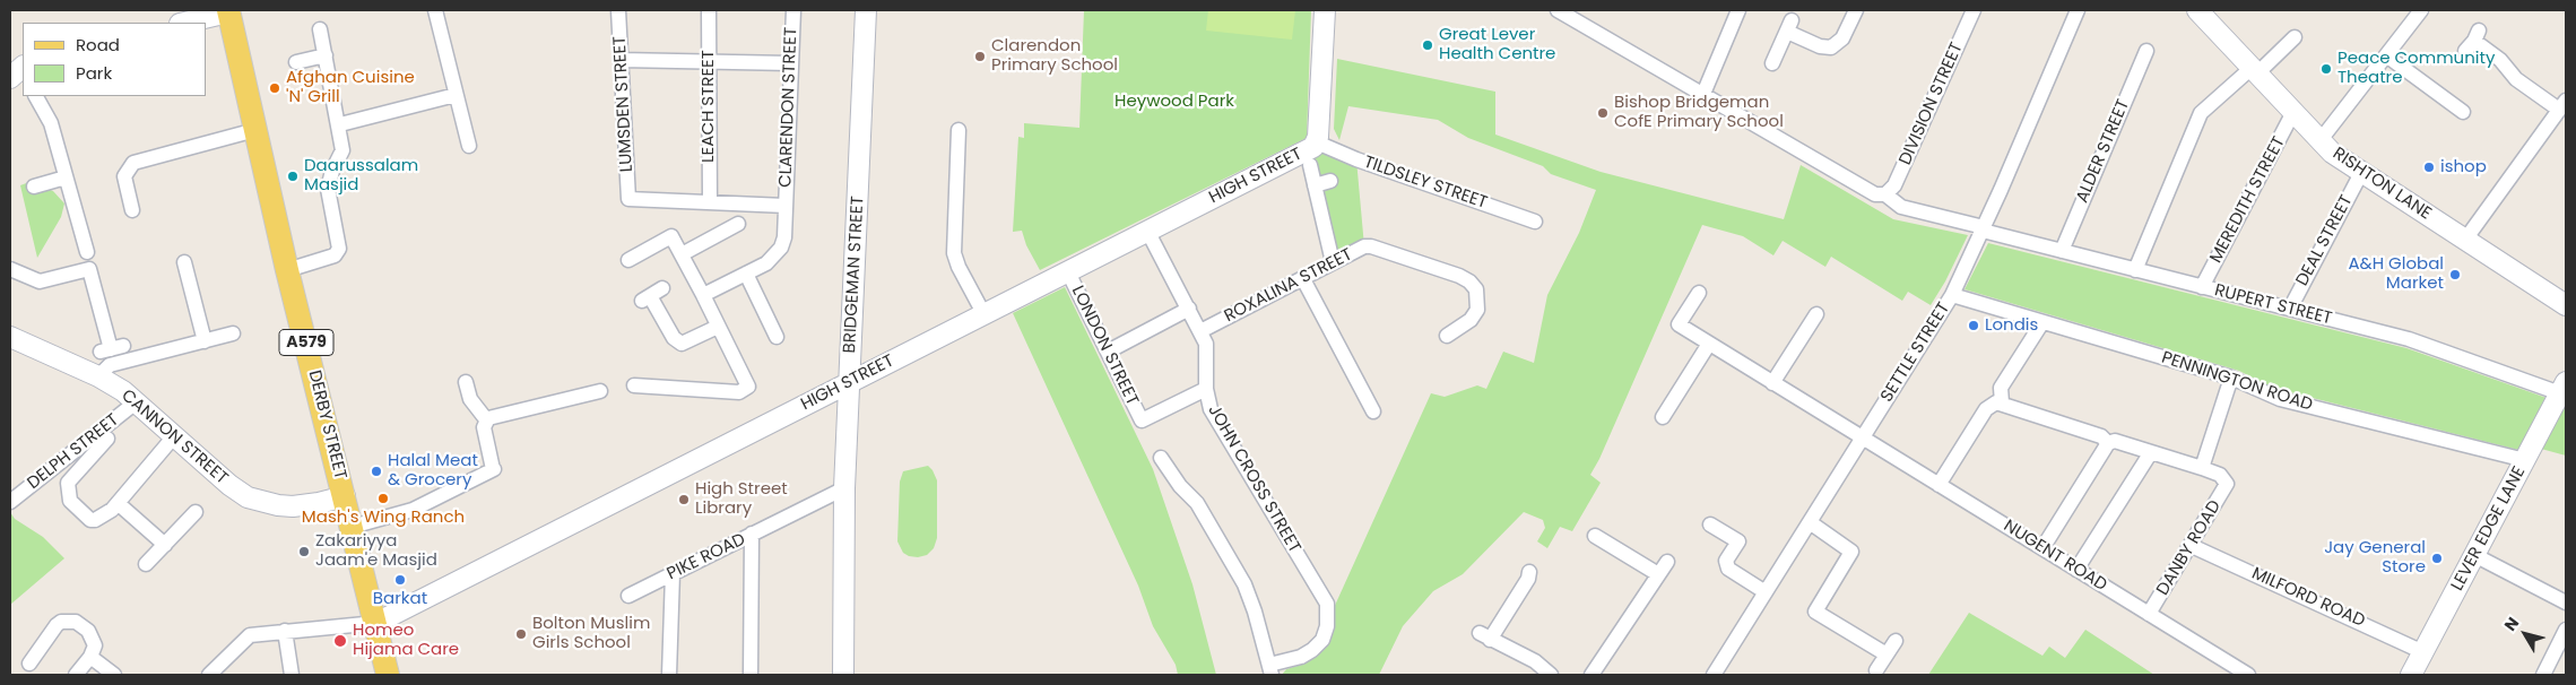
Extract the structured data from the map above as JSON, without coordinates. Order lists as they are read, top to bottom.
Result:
{
  "streets": {
    "main road": ["A579", "DERBY STREET"],
    "street": [
      "LUMSDEN STREET",
      "DIVISION STREET",
      "LEACH STREET",
      "CLARENDON STREET",
      "ALDER STREET",
      "HIGH STREET",
      "TILDSLEY STREET",
      "RISHTON LANE",
      "MEREDITH STREET",
      "DEAL STREET",
      "BRIDGEMAN STREET",
      "ROXALINA STREET",
      "RUPERT STREET",
      "LONDON STREET",
      "SETTLE STREET",
      "PENNINGTON ROAD",
      "CANNON STREET",
      "DELPH STREET",
      "JOHN CROSS STREET",
      "LEVER EDGE LANE",
      "DANBY ROAD",
      "NUGENT ROAD",
      "PIKE ROAD",
      "MILFORD ROAD"
    ]
  },
  "crossings": [
    ["LUMSDEN STREET", "LEACH STREET"],
    ["DIVISION STREET", "RUPERT STREET"],
    ["ALDER STREET", "RUPERT STREET"],
    ["HIGH STREET", "TILDSLEY STREET"],
    ["HIGH STREET", "BRIDGEMAN STREET"],
    ["HIGH STREET", "LONDON STREET"],
    ["HIGH STREET", "DERBY STREET"],
    ["HIGH STREET", "JOHN CROSS STREET"],
    ["RISHTON LANE", "MEREDITH STREET"],
    ["RISHTON LANE", "DEAL STREET"],
    ["MEREDITH STREET", "RUPERT STREET"],
    ["DEAL STREET", "RUPERT STREET"],
    ["BRIDGEMAN STREET", "PIKE ROAD"],
    ["ROXALINA STREET", "JOHN CROSS STREET"],
    ["RUPERT STREET", "SETTLE STREET"],
    ["RUPERT STREET", "LEVER EDGE LANE"],
    ["LONDON STREET", "JOHN CROSS STREET"],
    ["SETTLE STREET", "PENNINGTON ROAD"],
    ["SETTLE STREET", "NUGENT ROAD"],
    ["PENNINGTON ROAD", "LEVER EDGE LANE"],
    ["DERBY STREET", "CANNON STREET"],
    ["CANNON STREET", "DELPH STREET"],
    ["LEVER EDGE LANE", "MILFORD ROAD"],
    ["DANBY ROAD", "NUGENT ROAD"],
    ["DANBY ROAD", "MILFORD ROAD"]
  ],
  "parks": ["Heywood Park"],
  "places": [
    "Great Lever Health Centre",
    "Clarendon Primary School",
    "Peace Community Theatre",
    "Afghan Cuisine 'N' Grill",
    "Bishop Bridgeman CofE Primary School",
    "ishop",
    "Daarussalam Masjid",
    "A&H Global Market",
    "Londis",
    "Halal Meat & Grocery",
    "Mash's Wing Ranch",
    "High Street Library",
    "Zakariyya Jaam'e Masjid",
    "Jay General Store",
    "Barkat",
    "Bolton Muslim Girls School",
    "Homeo Hijama Care"
  ],
  "legend": ["Road", "Park"],
  "north": "top left"
}
